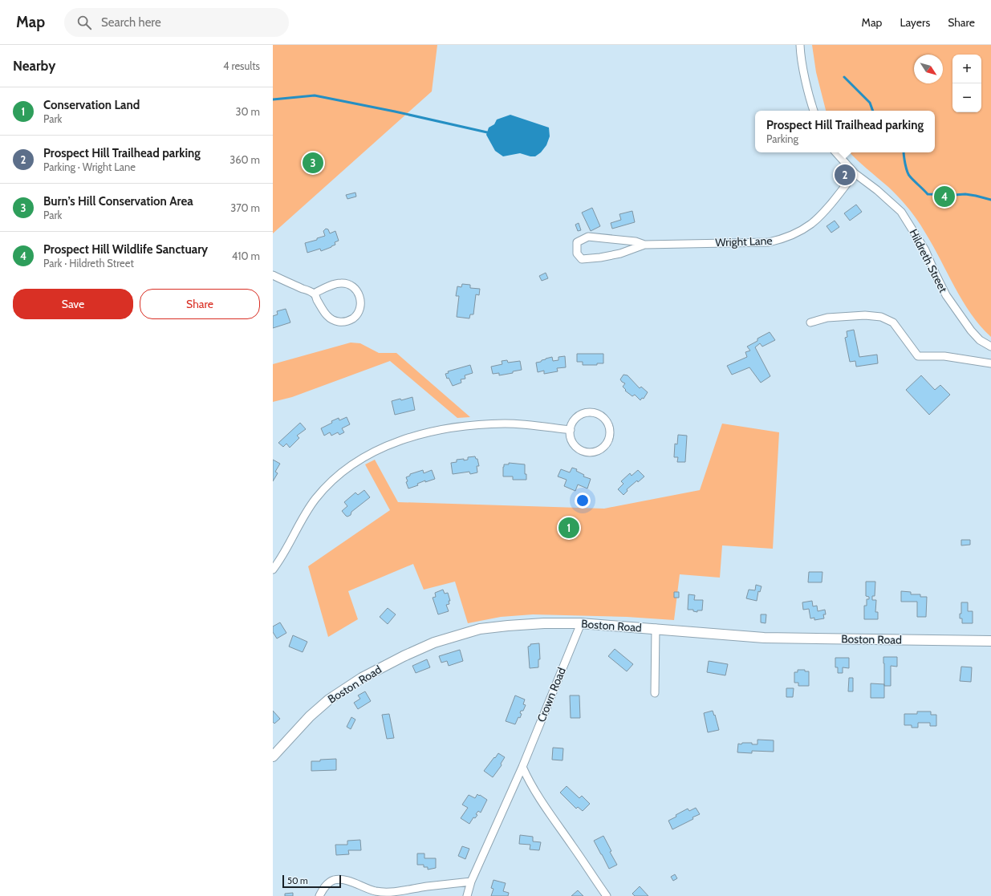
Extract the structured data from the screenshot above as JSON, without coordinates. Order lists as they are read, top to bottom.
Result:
{
  "streets": {
    "main road": ["Boston Road"],
    "street": ["Wright Lane", "Hildreth Street", "Crown Road"]
  },
  "crossings": [
    ["Wright Lane", "Hildreth Street"],
    ["Boston Road", "Crown Road"]
  ],
  "scale_bar": "50 m",
  "north": "bottom right",
  "page": {
    "header": "Map",
    "search": "Search here",
    "nav": ["Map", "Layers", "Share"],
    "heading": ["Nearby", "4 results"],
    "map_buttons": ["+", "−"],
    "list": [
      {
        "mark": "1",
        "name": "Conservation Land",
        "note": "Park",
        "value": "30 m"
      },
      {
        "mark": "2",
        "name": "Prospect Hill Trailhead parking",
        "note": "Parking · Wright Lane",
        "value": "360 m"
      },
      {
        "mark": "3",
        "name": "Burn’s Hill Conservation Area",
        "note": "Park",
        "value": "370 m"
      },
      {
        "mark": "4",
        "name": "Prospect Hill Wildlife Sanctuary",
        "note": "Park · Hildreth Street",
        "value": "410 m"
      }
    ],
    "popup": ["Prospect Hill Trailhead parking", "Parking"],
    "pins": [
      "3",
      "2",
      "4",
      "1"
    ],
    "buttons": ["Save", "Share"],
    "scale": "50 m"
  }
}
